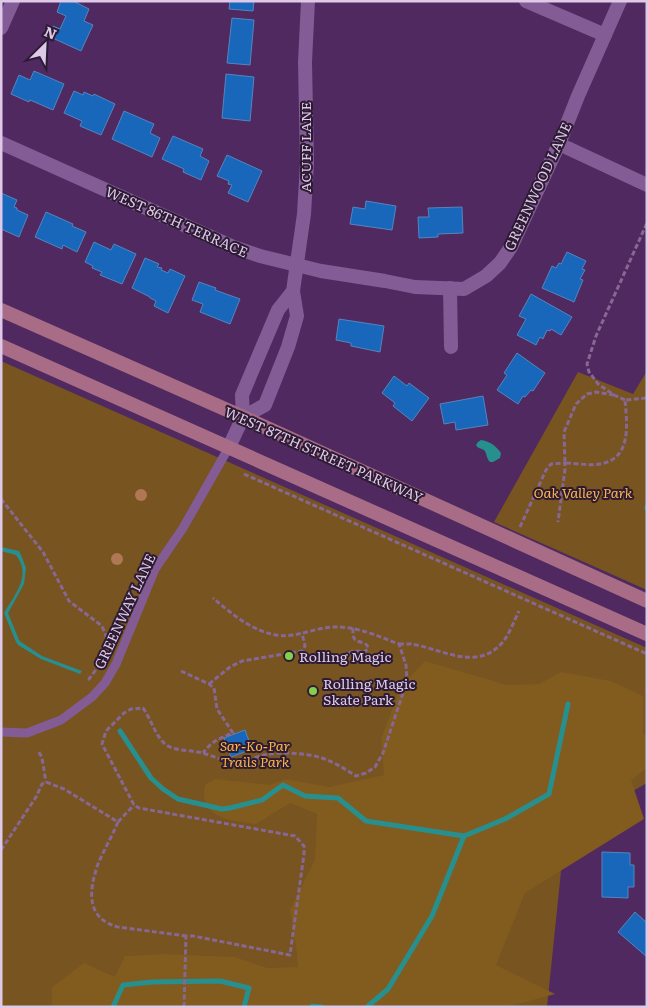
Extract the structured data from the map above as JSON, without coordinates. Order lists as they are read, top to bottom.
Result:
{
  "streets": {
    "main road": ["WEST 87TH STREET PARKWAY"],
    "street": ["ACUFF LANE", "GREENWOOD LANE", "WEST 86TH TERRACE"],
    "lane": ["GREENWAY LANE"]
  },
  "crossings": [
    ["ACUFF LANE", "WEST 86TH TERRACE"],
    ["ACUFF LANE", "WEST 87TH STREET PARKWAY"],
    ["ACUFF LANE", "GREENWAY LANE"],
    ["GREENWOOD LANE", "WEST 86TH TERRACE"]
  ],
  "parks": ["Oak Valley Park", "Sar-Ko-Par Trails Park"],
  "places": ["Rolling Magic", "Rolling Magic Skate Park"],
  "north": "top right"
}
